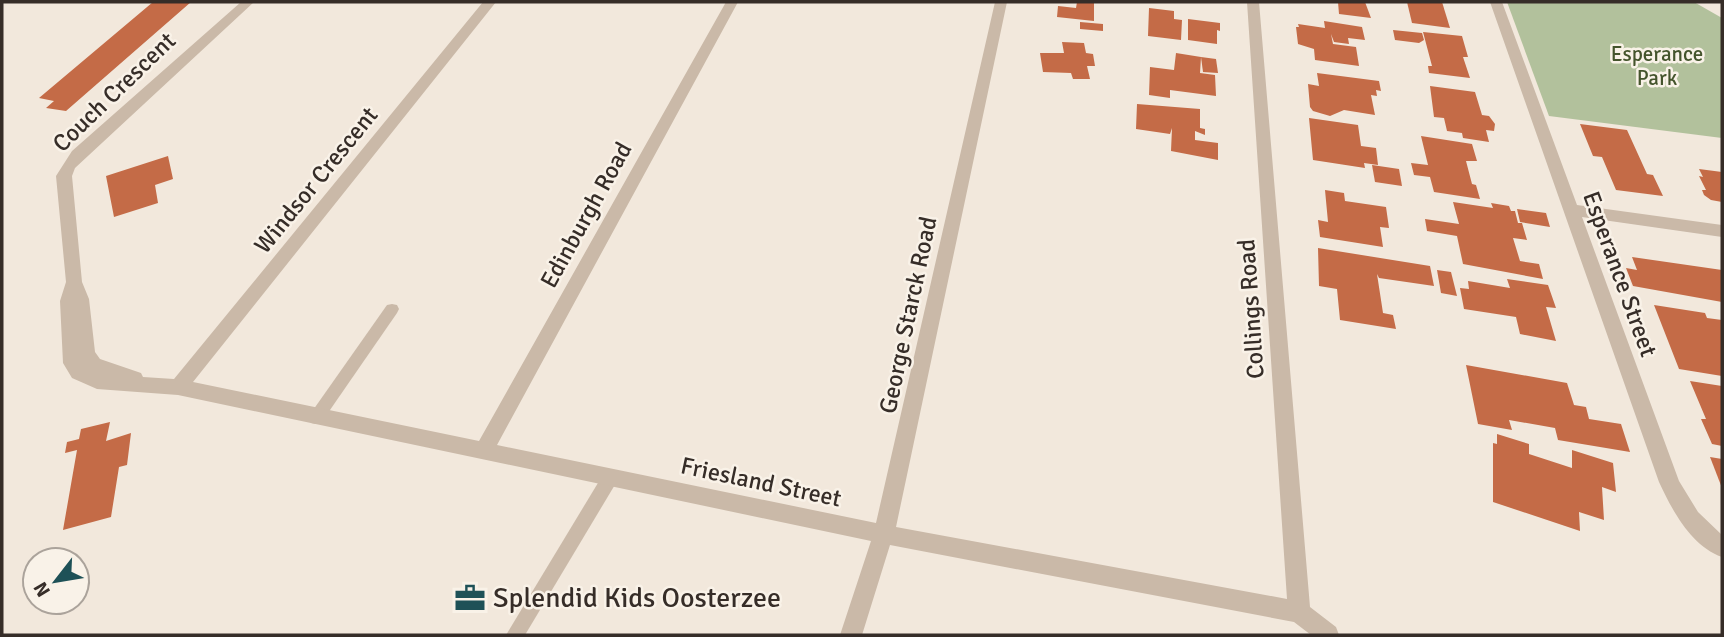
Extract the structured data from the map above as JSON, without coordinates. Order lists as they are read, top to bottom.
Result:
{
  "streets": {
    "street": [
      "Couch Crescent",
      "Windsor Crescent",
      "Edinburgh Road",
      "Esperance Street",
      "Collings Road",
      "George Starck Road",
      "Friesland Street"
    ]
  },
  "crossings": [
    ["Couch Crescent", "Windsor Crescent"],
    ["Couch Crescent", "Friesland Street"],
    ["Windsor Crescent", "Friesland Street"],
    ["Edinburgh Road", "Friesland Street"],
    ["Collings Road", "Friesland Street"],
    ["George Starck Road", "Friesland Street"]
  ],
  "parks": ["Esperance Park"],
  "places": {
    "office": ["Splendid Kids Oosterzee"]
  },
  "north": "bottom left"
}
